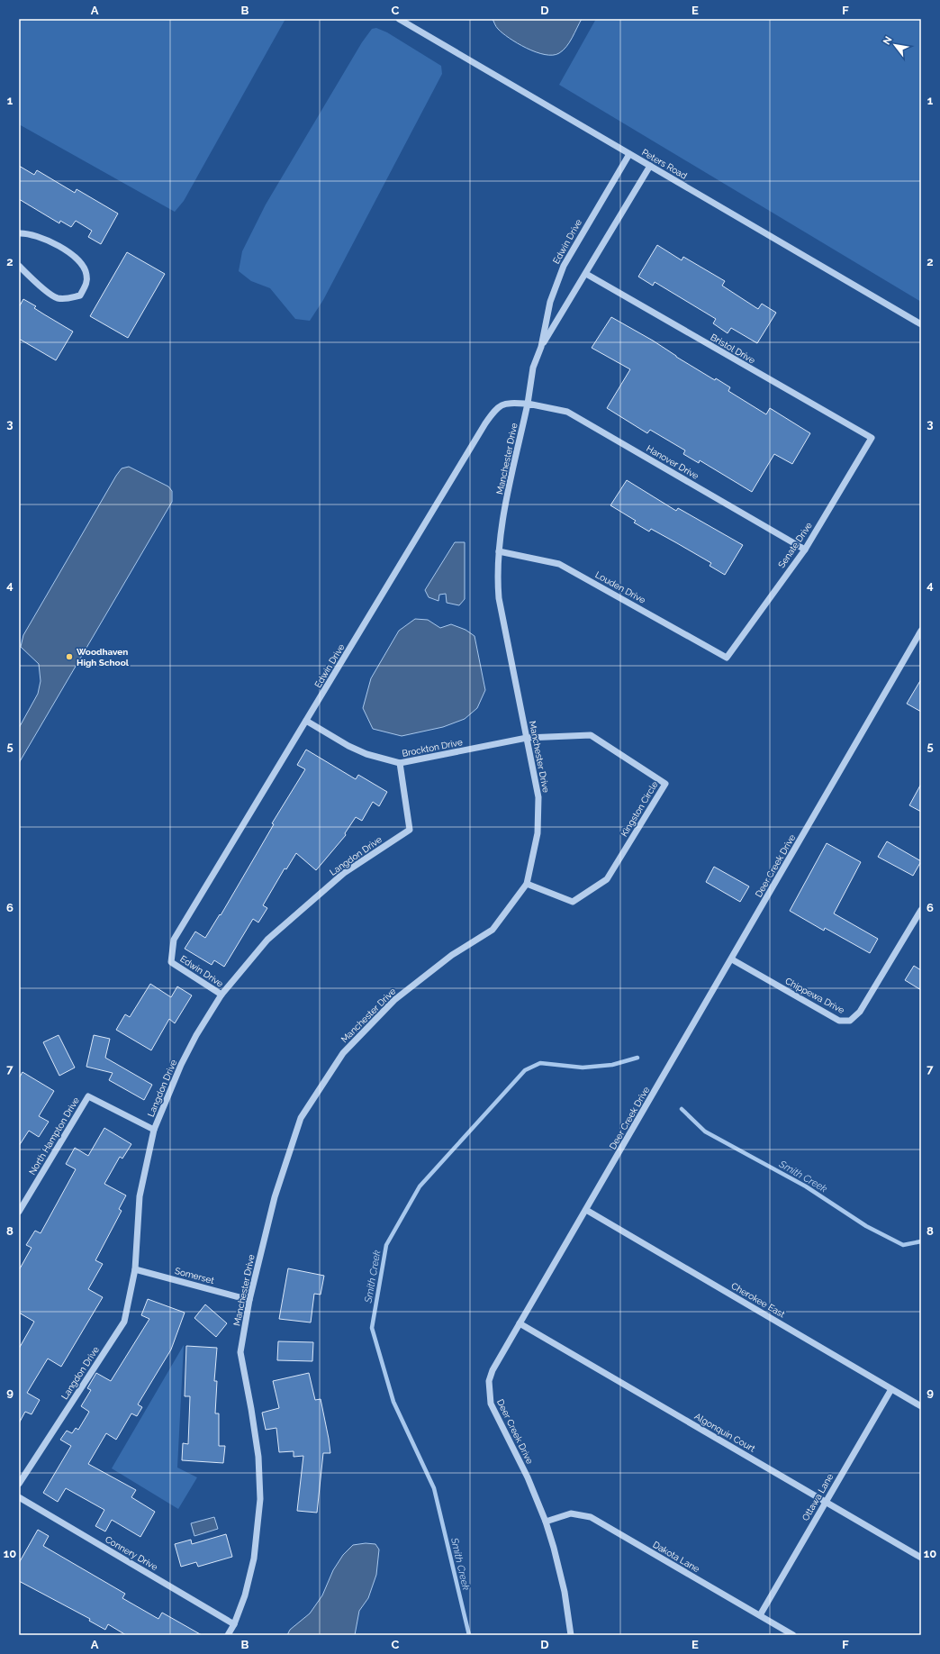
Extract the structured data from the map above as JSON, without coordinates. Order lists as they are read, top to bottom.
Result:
{
  "streets": {
    "street": [
      "Peters Road",
      "Edwin Drive",
      "Bristol Drive",
      "Manchester Drive",
      "Hanover Drive",
      "Senate Drive",
      "Louden Drive",
      "Brockton Drive",
      "Kingston Circle",
      "Langdon Drive",
      "Deer Creek Drive",
      "Chippewa Drive",
      "North Hampton Drive",
      "Somerset",
      "Cherokee East",
      "Algonquin Court",
      "Ottawa Lane",
      "Connery Drive",
      "Dakota Lane"
    ]
  },
  "crossings": [
    ["Peters Road", "Edwin Drive"],
    ["Edwin Drive", "Bristol Drive"],
    ["Edwin Drive", "Manchester Drive"],
    ["Edwin Drive", "Hanover Drive"],
    ["Edwin Drive", "Brockton Drive"],
    ["Edwin Drive", "Langdon Drive"],
    ["Bristol Drive", "Senate Drive"],
    ["Manchester Drive", "Hanover Drive"],
    ["Manchester Drive", "Louden Drive"],
    ["Manchester Drive", "Brockton Drive"],
    ["Manchester Drive", "Kingston Circle"],
    ["Manchester Drive", "Somerset"],
    ["Manchester Drive", "Connery Drive"],
    ["Hanover Drive", "Senate Drive"],
    ["Senate Drive", "Louden Drive"],
    ["Brockton Drive", "Kingston Circle"],
    ["Brockton Drive", "Langdon Drive"],
    ["Langdon Drive", "North Hampton Drive"],
    ["Langdon Drive", "Somerset"],
    ["Deer Creek Drive", "Chippewa Drive"],
    ["Deer Creek Drive", "Cherokee East"],
    ["Deer Creek Drive", "Algonquin Court"],
    ["Deer Creek Drive", "Dakota Lane"],
    ["Cherokee East", "Ottawa Lane"],
    ["Algonquin Court", "Ottawa Lane"],
    ["Ottawa Lane", "Dakota Lane"]
  ],
  "water": ["Smith Creek"],
  "places": ["Woodhaven High School"],
  "north": "top left",
  "grid": {
    "columns": [
      "A",
      "B",
      "C",
      "D",
      "E",
      "F"
    ],
    "rows": [
      "1",
      "2",
      "3",
      "4",
      "5",
      "6",
      "7",
      "8",
      "9",
      "10"
    ]
  }
}
